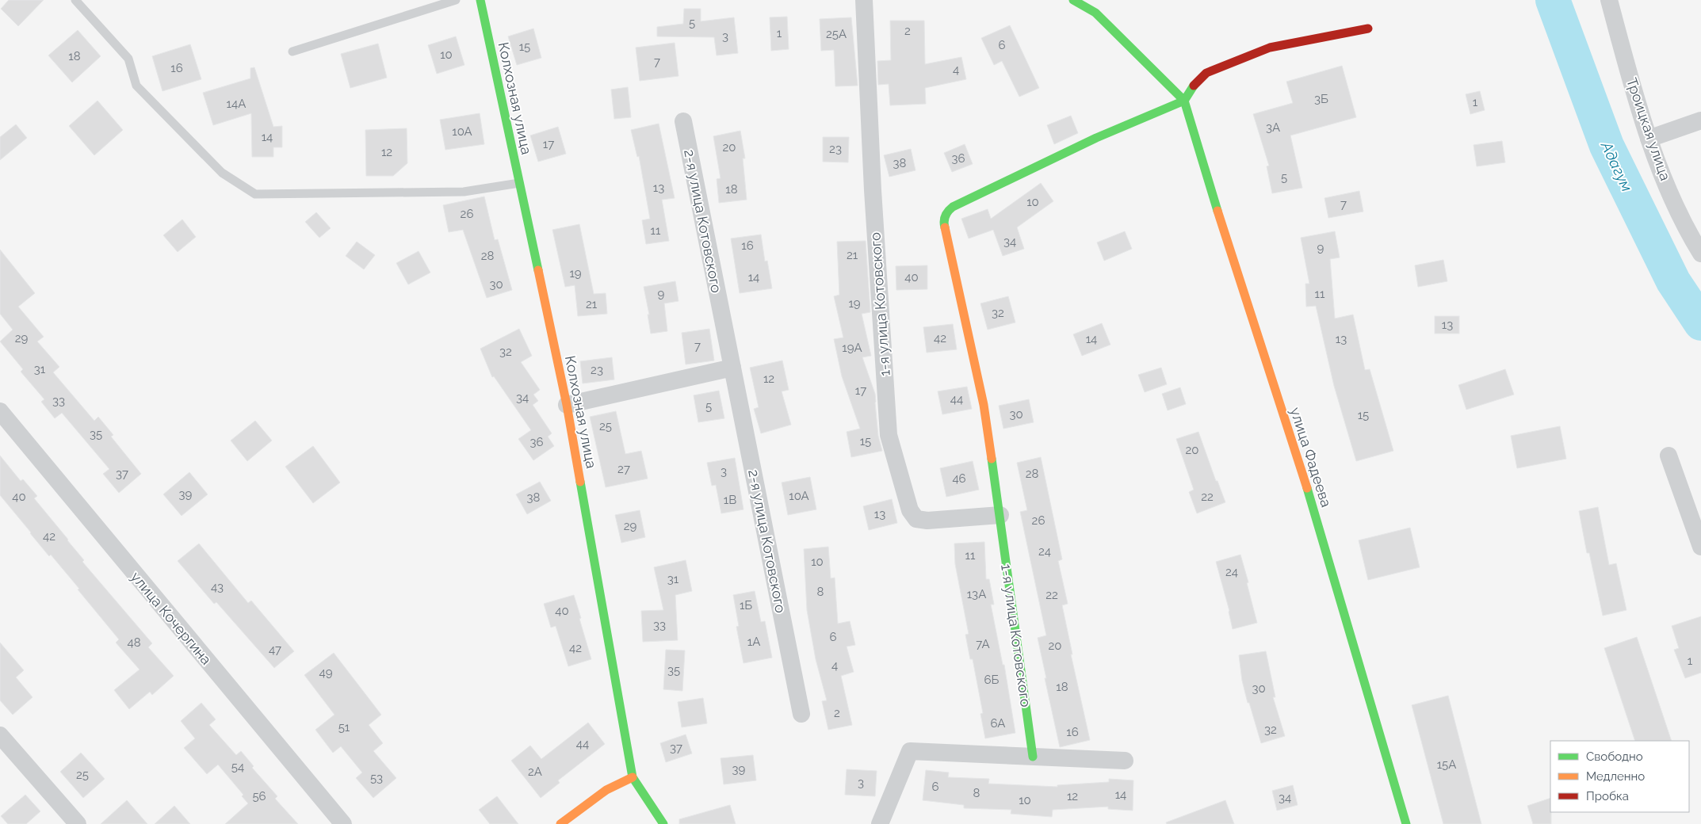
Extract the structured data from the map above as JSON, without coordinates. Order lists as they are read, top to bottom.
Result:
{
  "streets": {
    "street": [
      "Колхозная улица",
      "Троицкая улица",
      "2-я улица Котовского",
      "1-я улица Котовского",
      "улица Фадеева",
      "улица Кочергина"
    ]
  },
  "crossings": [
    ["1-я улица Котовского", "улица Фадеева"]
  ],
  "water": ["Адагум"],
  "house_numbers": [
    "5",
    "2",
    "1",
    "25А",
    "3",
    "6",
    "15",
    "10",
    "18",
    "7",
    "16",
    "4",
    "3Б",
    "1",
    "14А",
    "3А",
    "10А",
    "14",
    "17",
    "20",
    "23",
    "12",
    "36",
    "38",
    "5",
    "13",
    "18",
    "10",
    "7",
    "26",
    "11",
    "34",
    "16",
    "9",
    "21",
    "28",
    "19",
    "14",
    "40",
    "30",
    "9",
    "11",
    "19",
    "21",
    "32",
    "13",
    "29",
    "42",
    "14",
    "13",
    "7",
    "19А",
    "32",
    "31",
    "23",
    "12",
    "17",
    "34",
    "44",
    "33",
    "5",
    "30",
    "15",
    "25",
    "35",
    "15",
    "36",
    "20",
    "27",
    "3",
    "37",
    "28",
    "46",
    "39",
    "10А",
    "40",
    "22",
    "38",
    "1В",
    "13",
    "26",
    "29",
    "42",
    "24",
    "11",
    "10",
    "24",
    "31",
    "43",
    "8",
    "13А",
    "22",
    "1Б",
    "40",
    "33",
    "6",
    "1А",
    "48",
    "7А",
    "20",
    "42",
    "47",
    "1",
    "4",
    "35",
    "49",
    "6Б",
    "18",
    "30",
    "2",
    "6А",
    "51",
    "32",
    "16",
    "44",
    "37",
    "15А",
    "54",
    "39",
    "2А",
    "25",
    "53",
    "3",
    "6",
    "8",
    "14",
    "56",
    "12",
    "34",
    "10"
  ],
  "legend": ["Свободно", "Медленно", "Пробка"]
}
